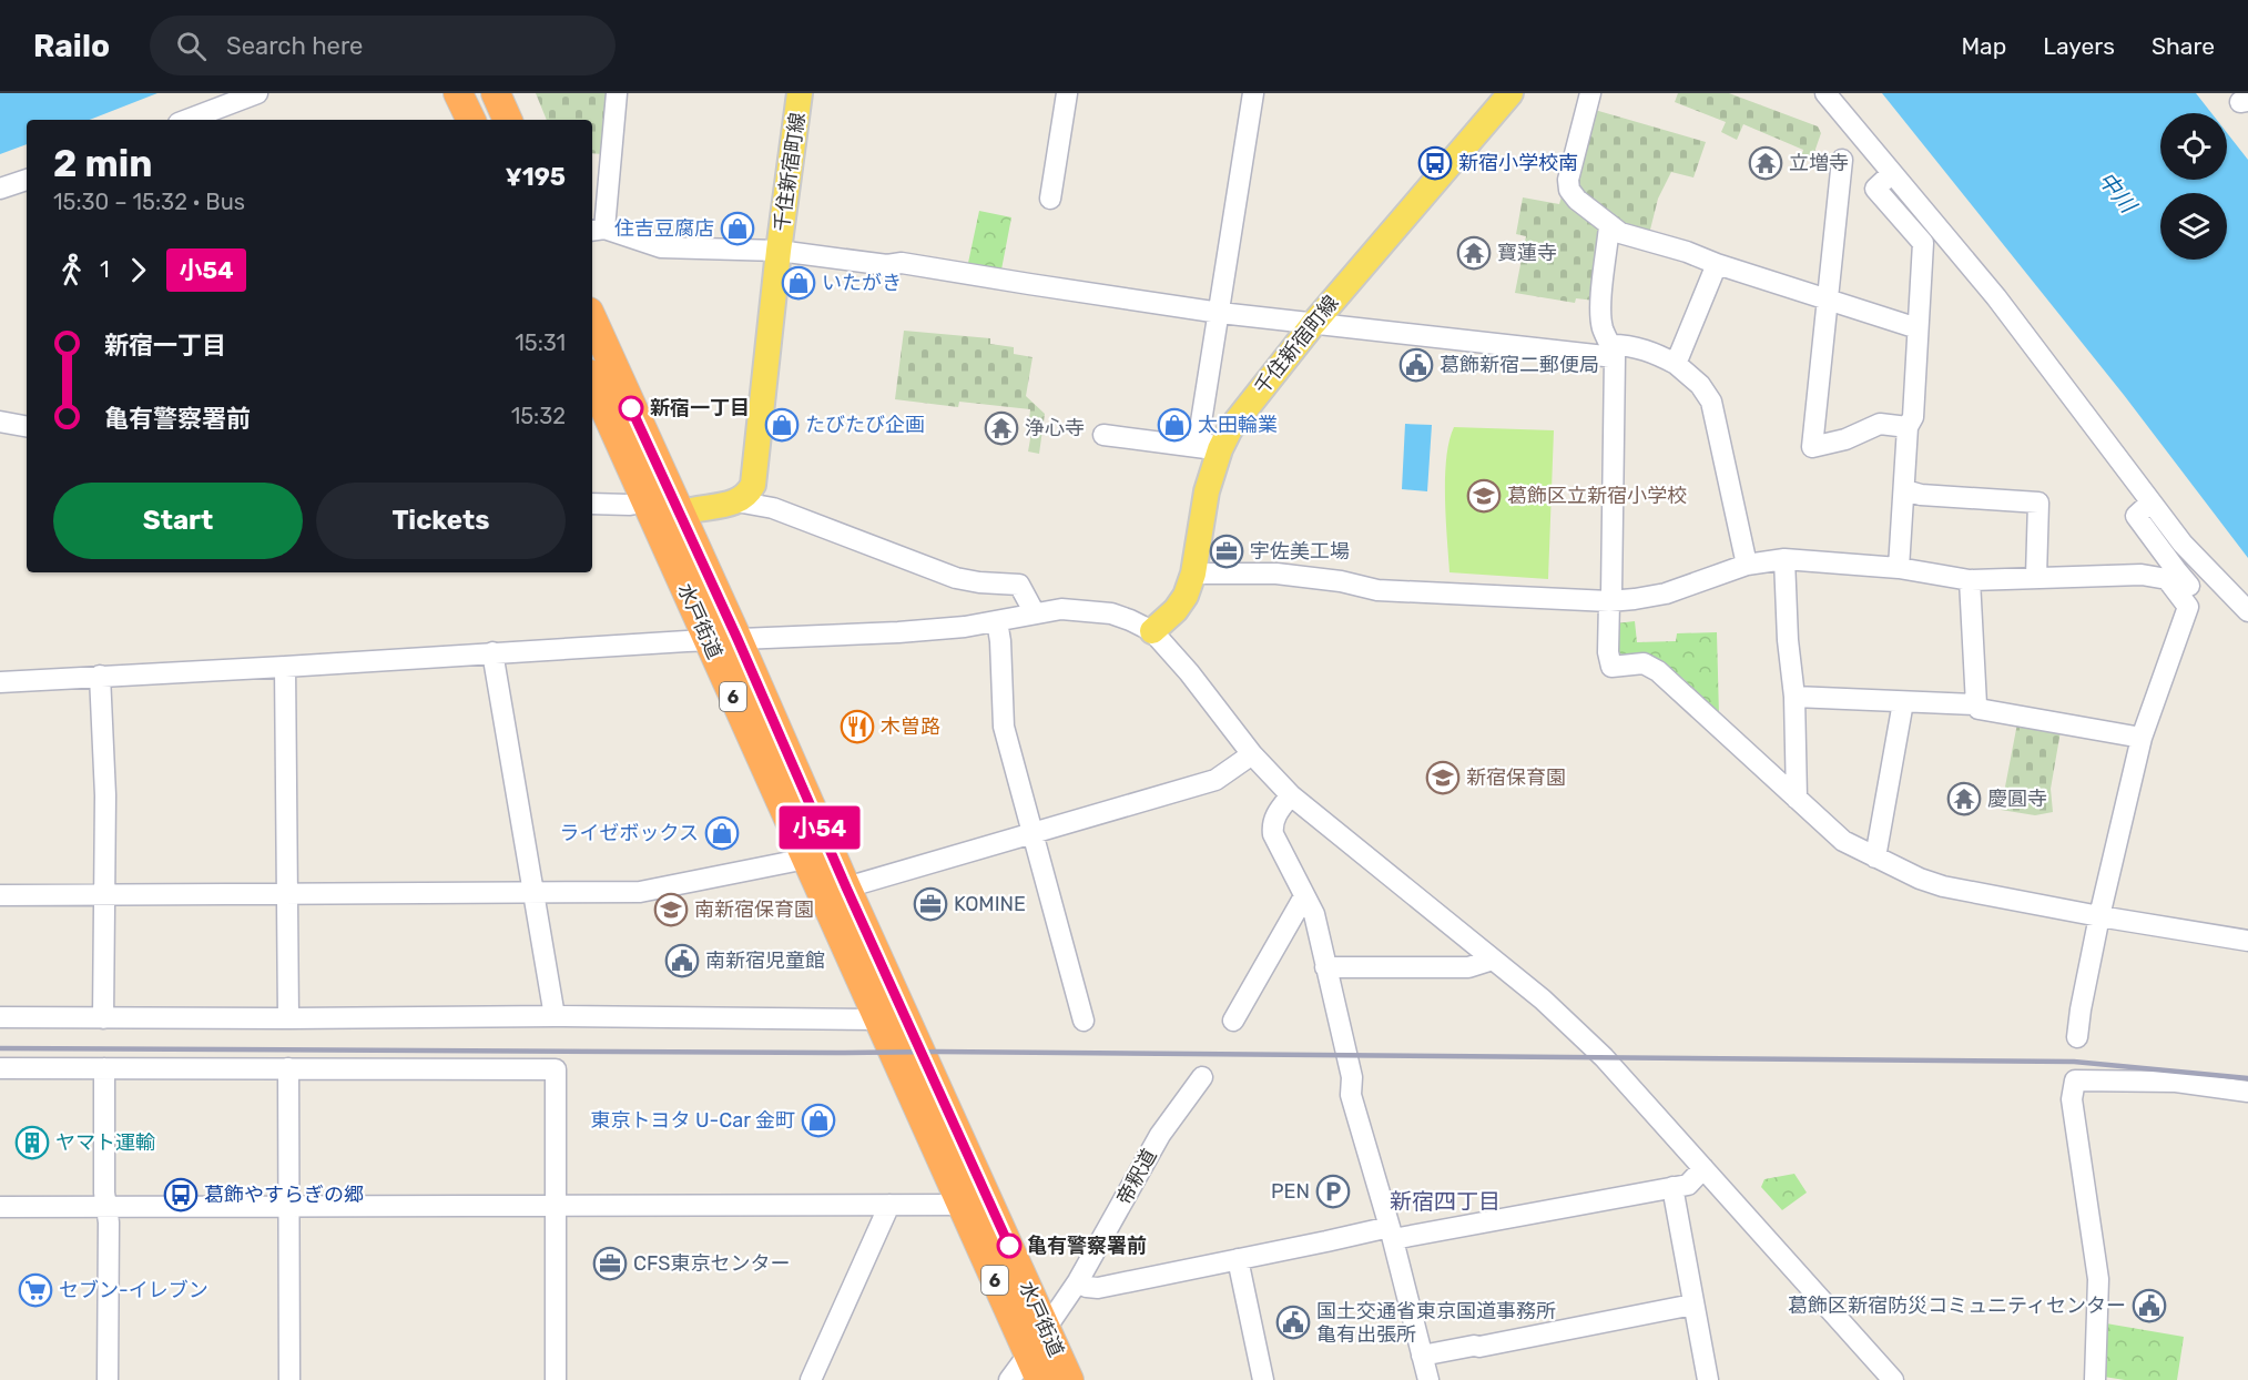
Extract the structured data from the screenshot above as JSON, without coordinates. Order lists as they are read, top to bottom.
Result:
{
  "streets": {
    "highway": ["水戸街道", "6"],
    "main road": ["千住新宿町線"],
    "street": ["帝釈道"]
  },
  "crossings": [
    ["水戸街道", "帝釈道"]
  ],
  "districts": ["新宿四丁目"],
  "water": ["中川"],
  "places": {
    "bus stop": ["新宿小学校南", "葛飾やすらぎの郷"],
    "temple": [
      "立増寺",
      "寶蓮寺",
      "浄心寺",
      "慶圓寺"
    ],
    "shop": [
      "住吉豆腐店",
      "いたがき",
      "たびたび企画",
      "太田輪業",
      "ライゼボックス",
      "東京トヨタ U-Car 金町"
    ],
    "public building": [
      "葛飾新宿二郵便局",
      "南新宿児童館",
      "葛飾区新宿防災コミュニティセンター",
      "国土交通省東京国道事務所 亀有出張所"
    ],
    "other": ["新宿一丁目", "亀有警察署前"],
    "school or university": ["葛飾区立新宿小学校", "新宿保育園", "南新宿保育園"],
    "office": ["宇佐美工場", "KOMINE", "CFS東京センター"],
    "restaurant": ["木曽路"],
    "building": ["ヤマト運輸"],
    "parking": ["PEN"],
    "supermarket": ["セブン-イレブン"]
  },
  "lines": ["bus line 小54"],
  "page": {
    "header": "Railo",
    "search": "Search here",
    "nav": ["Map", "Layers", "Share"],
    "on_map": "小54",
    "heading": ["2 min", "15:30 – 15:32 · Bus", "¥195"],
    "legs": ["1", "小54"],
    "list": [
      {
        "name": "新宿一丁目",
        "value": "15:31"
      },
      {
        "name": "亀有警察署前",
        "value": "15:32"
      }
    ],
    "buttons": ["Start", "Tickets"]
  }
}
